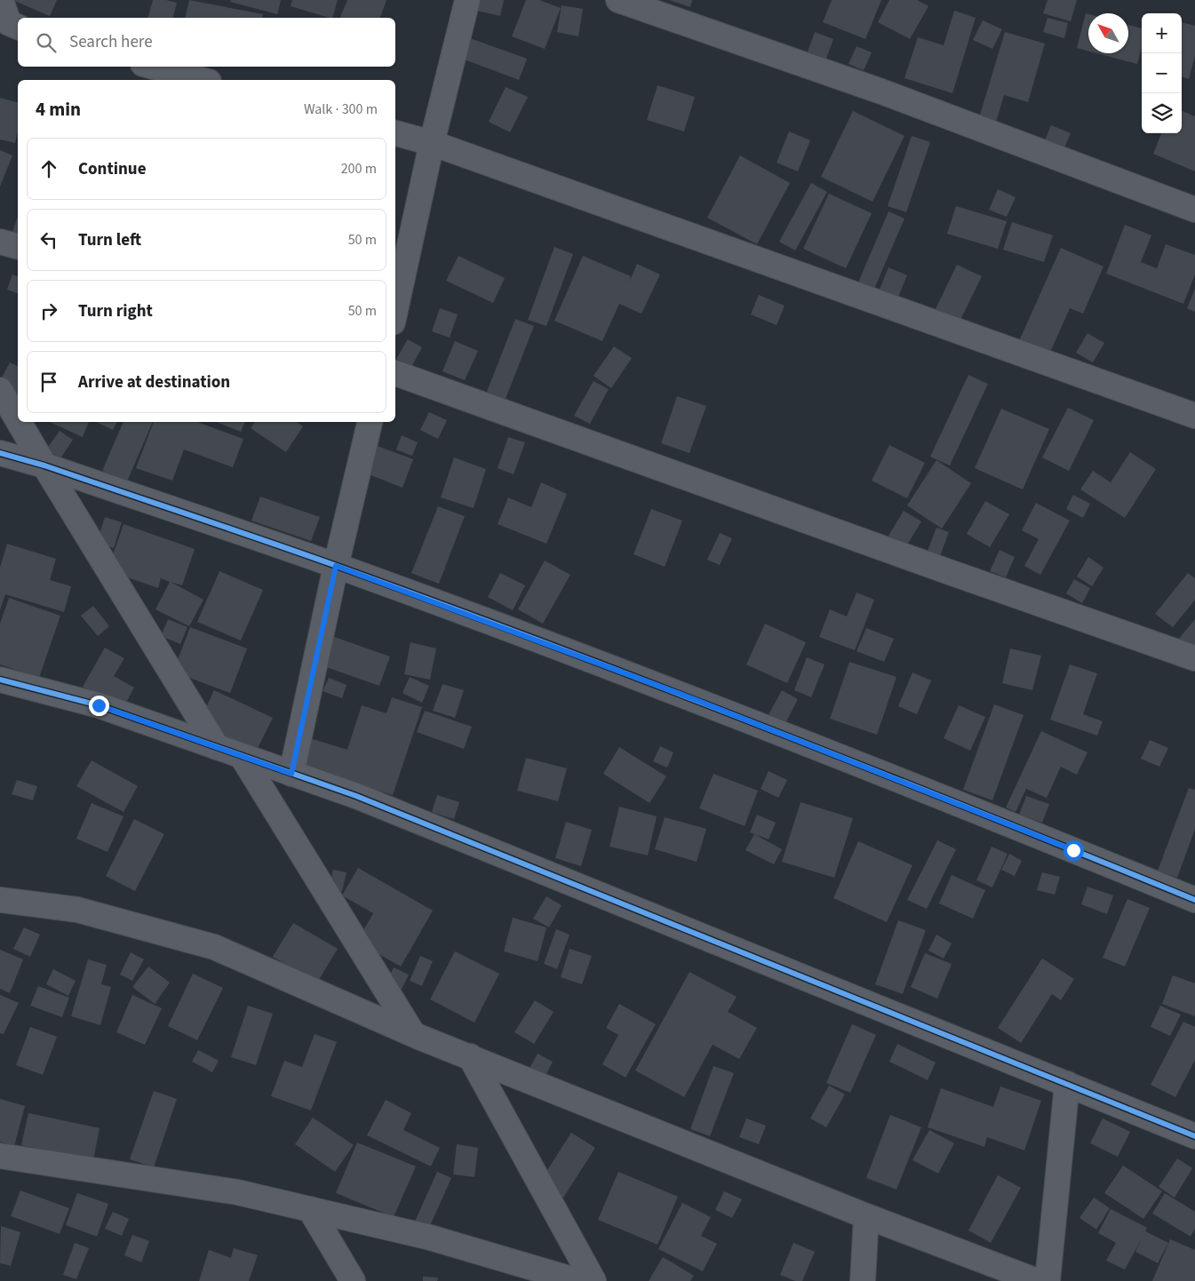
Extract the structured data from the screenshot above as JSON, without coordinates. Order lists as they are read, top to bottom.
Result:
{
  "north": "top left",
  "page": {
    "map_buttons": ["+", "−"],
    "search": "Search here",
    "heading": ["4 min", "Walk · 300 m"],
    "list": [
      ["Continue", "200 m"],
      ["Turn left", "50 m"],
      ["Turn right", "50 m"],
      "Arrive at destination"
    ]
  }
}
